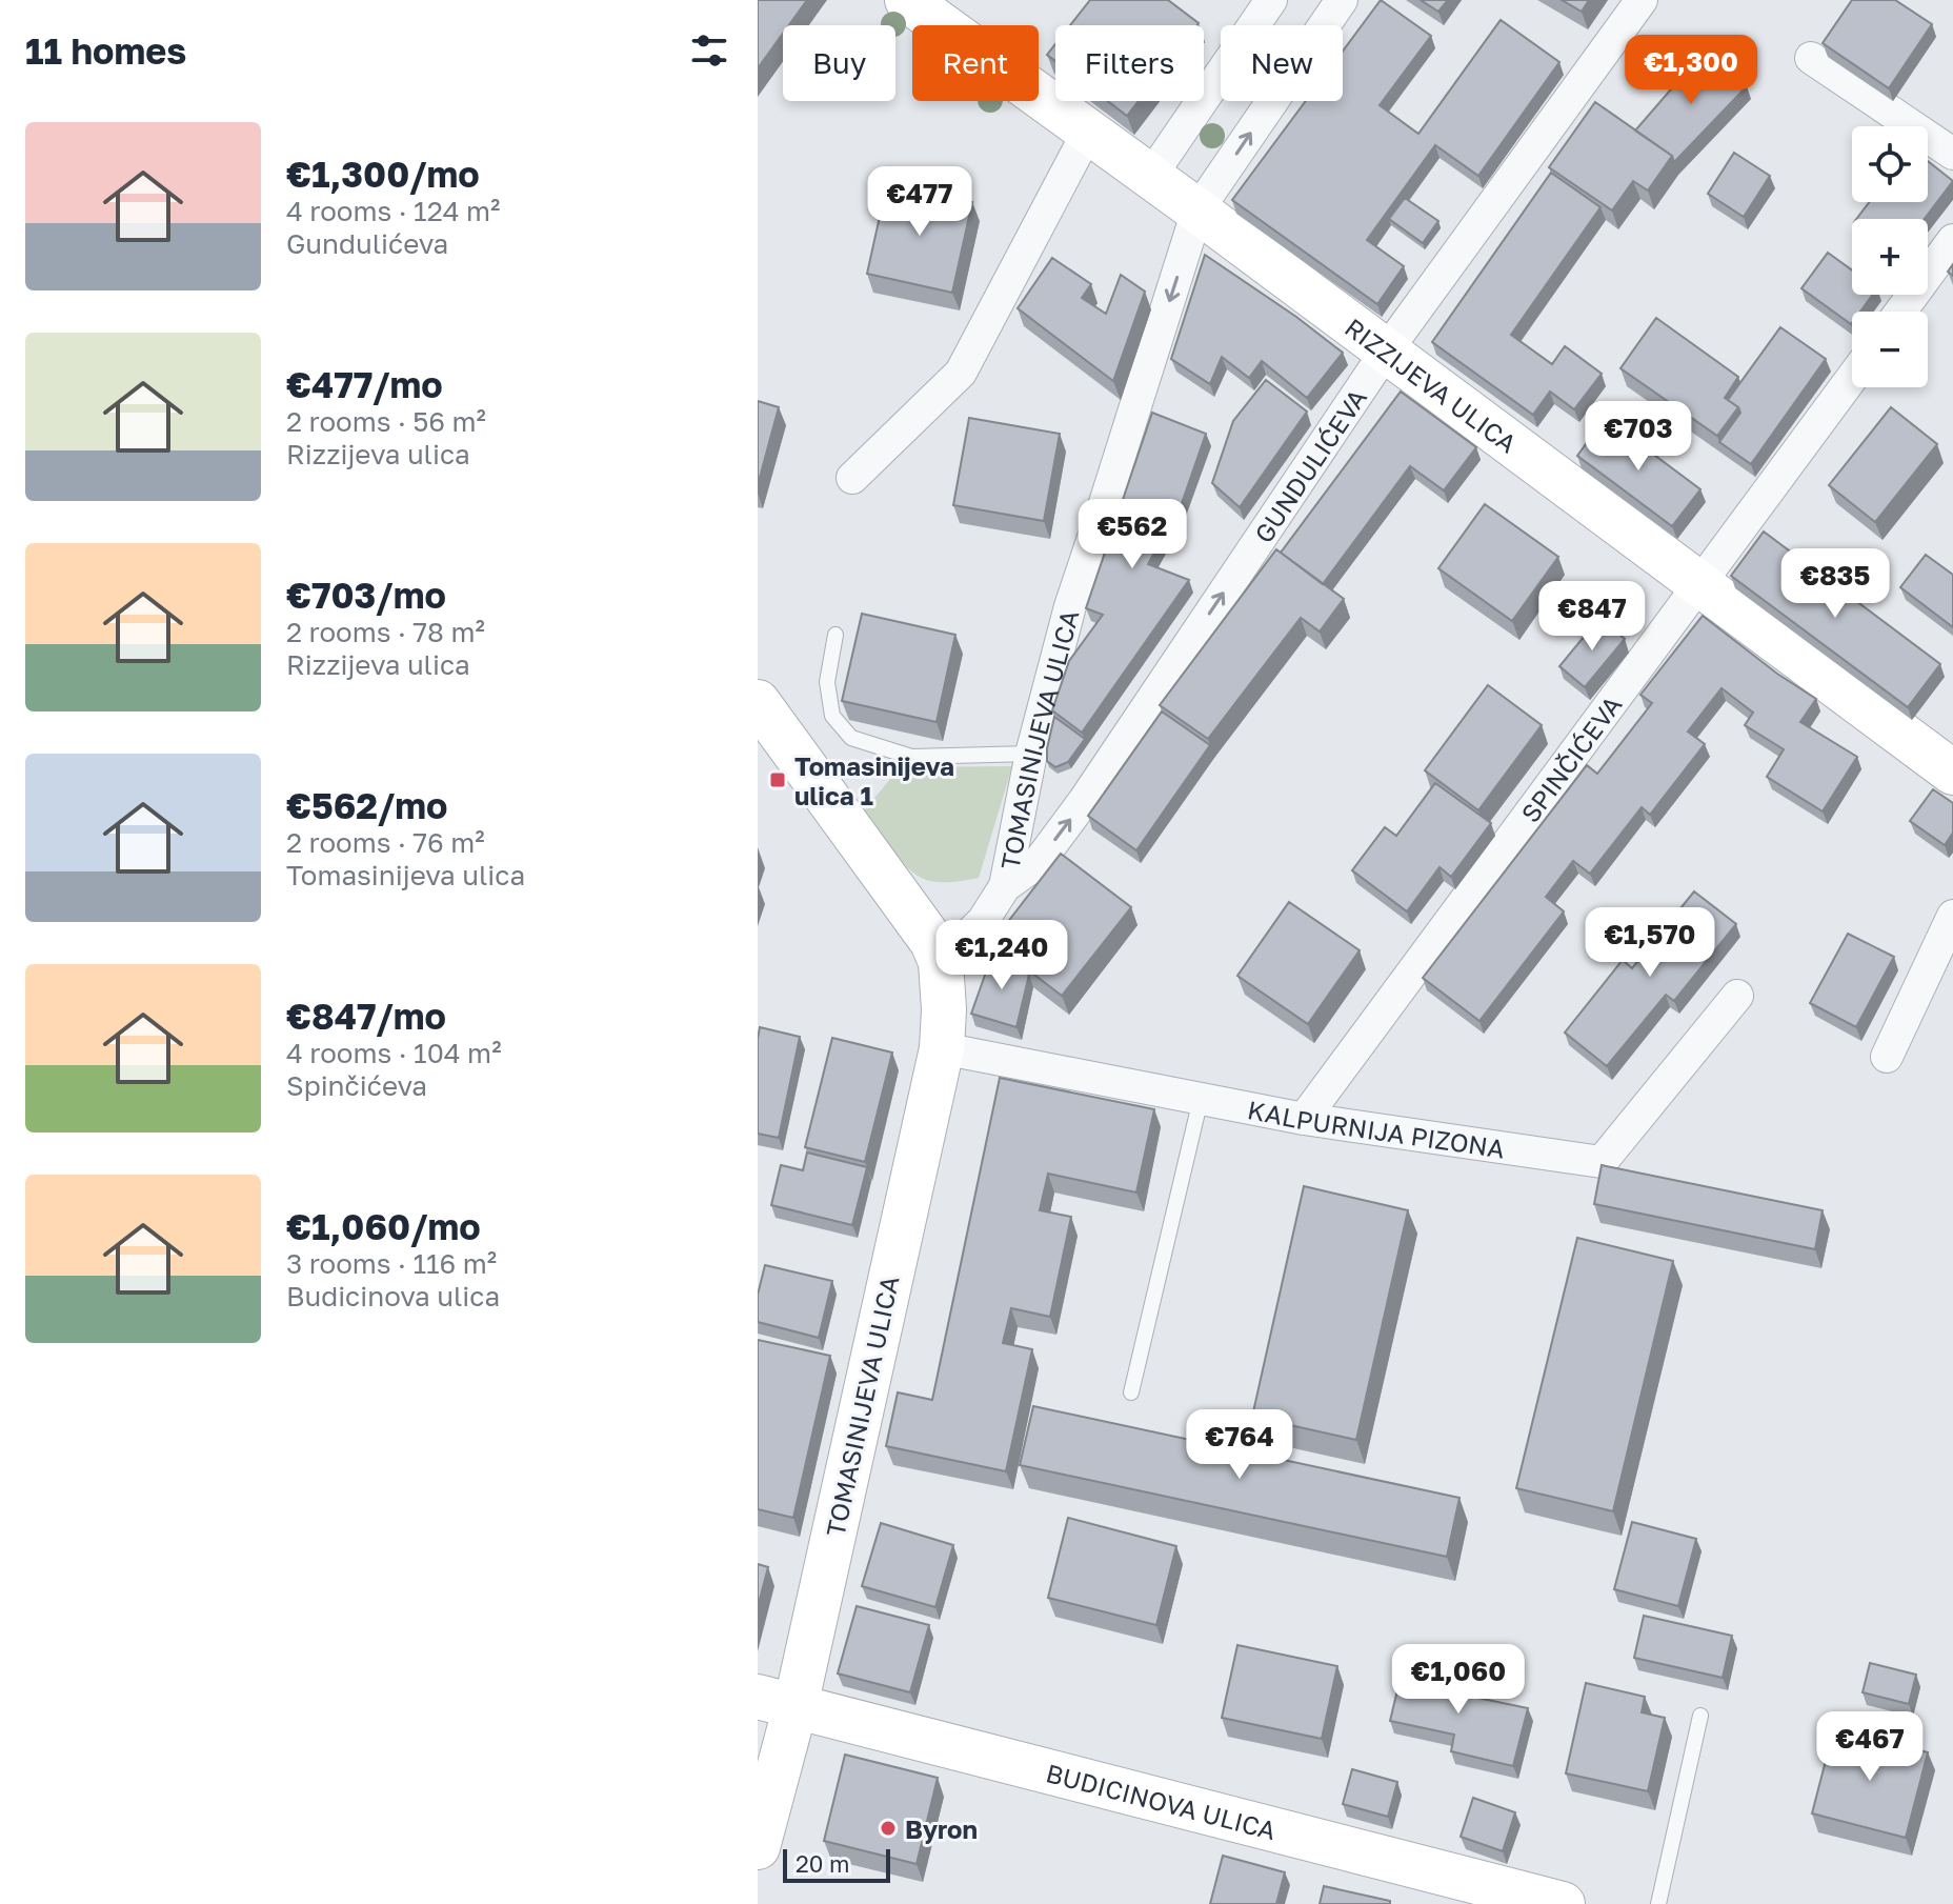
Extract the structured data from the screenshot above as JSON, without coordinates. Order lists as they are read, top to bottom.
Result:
{
  "streets": {
    "street": [
      "RIZZIJEVA ULICA",
      "GUNDULIĆEVA",
      "TOMASINIJEVA ULICA",
      "SPINČIĆEVA",
      "KALPURNIJA PIZONA",
      "BUDICINOVA ULICA"
    ]
  },
  "crossings": [
    ["RIZZIJEVA ULICA", "GUNDULIĆEVA"],
    ["RIZZIJEVA ULICA", "TOMASINIJEVA ULICA"],
    ["RIZZIJEVA ULICA", "SPINČIĆEVA"],
    ["GUNDULIĆEVA", "TOMASINIJEVA ULICA"],
    ["TOMASINIJEVA ULICA", "KALPURNIJA PIZONA"],
    ["TOMASINIJEVA ULICA", "BUDICINOVA ULICA"],
    ["SPINČIĆEVA", "KALPURNIJA PIZONA"]
  ],
  "one_way": ["GUNDULIĆEVA"],
  "places": {
    "transit": ["Tomasinijeva ulica 1"],
    "other": ["Byron"]
  },
  "scale_bar": "20 m",
  "page": {
    "heading": "11 homes",
    "chip": [
      "Buy",
      "Rent",
      "Filters",
      "New"
    ],
    "price": [
      "€1,300",
      "€477",
      "€703",
      "€562",
      "€835",
      "€847",
      "€1,570",
      "€1,240",
      "€764",
      "€1,060",
      "€467"
    ],
    "list": [
      {
        "name": "€1,300/mo",
        "note": "4 rooms · 124 m² · Gundulićeva"
      },
      {
        "name": "€477/mo",
        "note": "2 rooms · 56 m² · Rizzijeva ulica"
      },
      {
        "name": "€703/mo",
        "note": "2 rooms · 78 m² · Rizzijeva ulica"
      },
      {
        "name": "€562/mo",
        "note": "2 rooms · 76 m² · Tomasinijeva ulica"
      },
      {
        "name": "€847/mo",
        "note": "4 rooms · 104 m² · Spinčićeva"
      },
      {
        "name": "€1,060/mo",
        "note": "3 rooms · 116 m² · Budicinova ulica"
      }
    ],
    "map_buttons": ["+", "−"],
    "scale": "20 m"
  }
}
